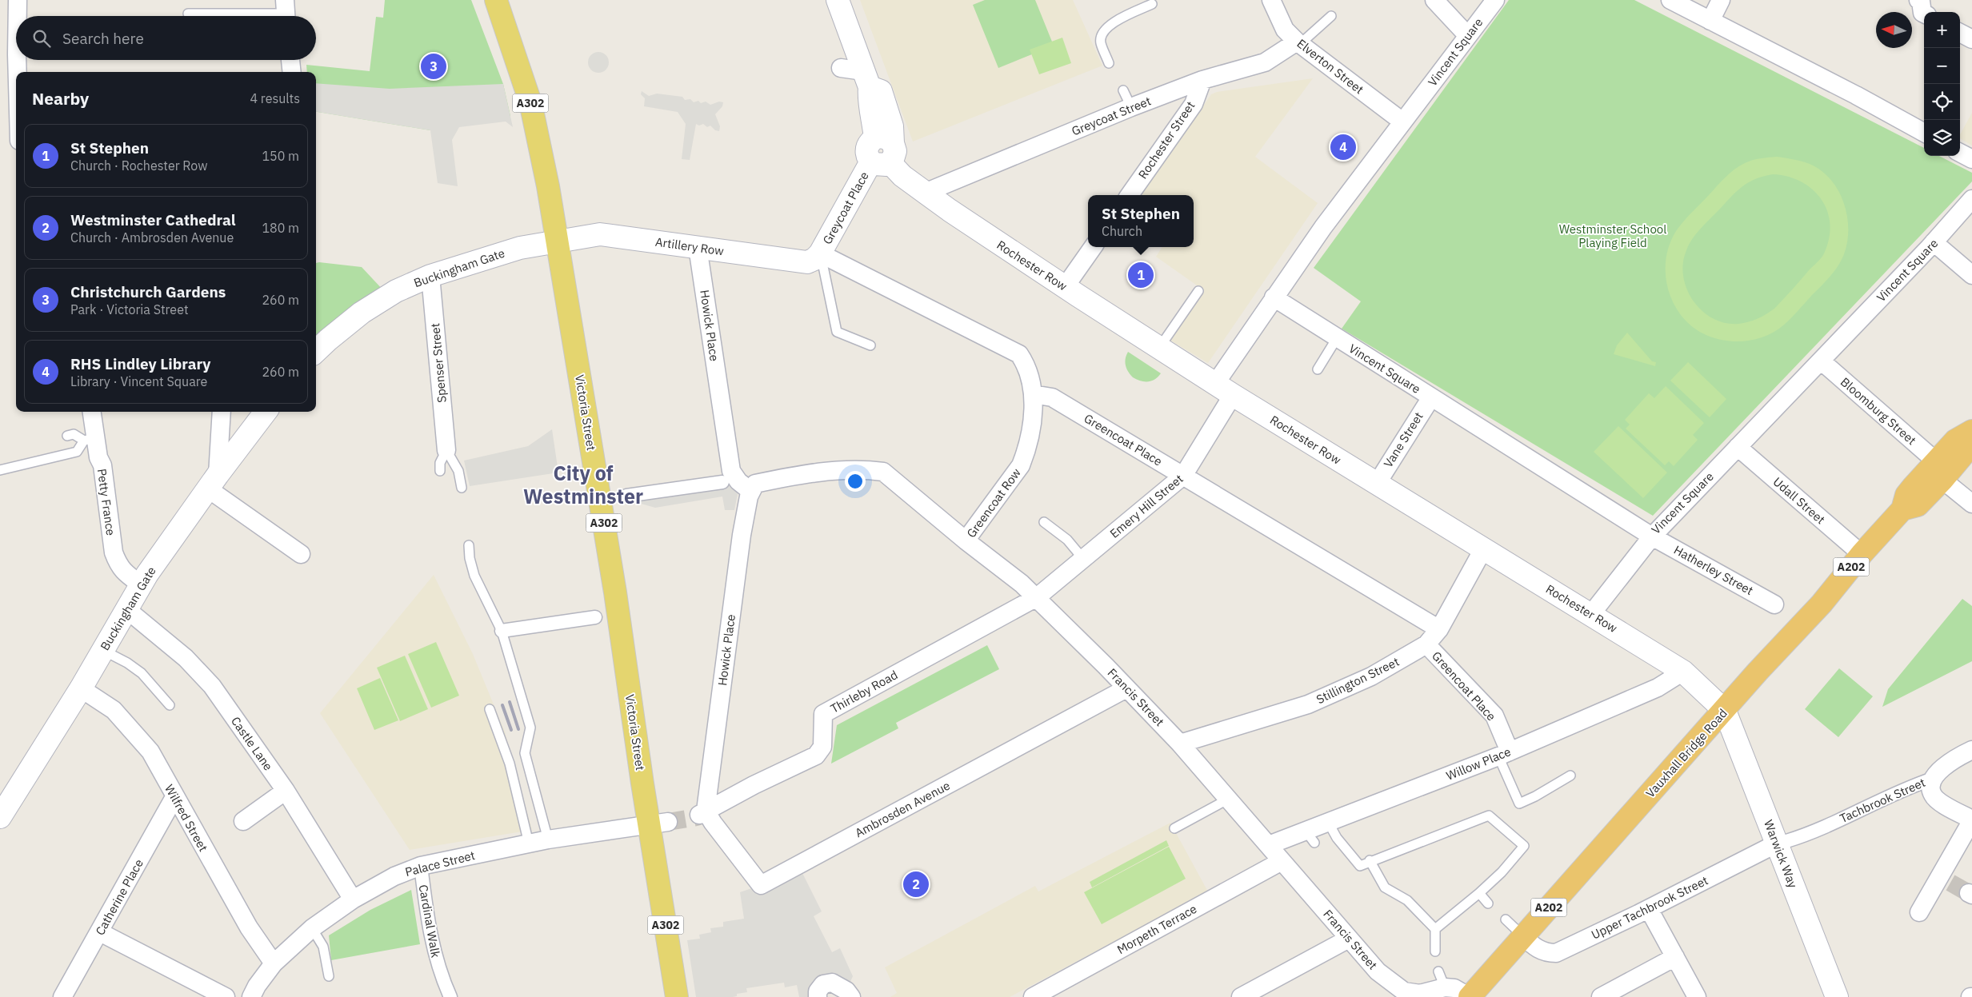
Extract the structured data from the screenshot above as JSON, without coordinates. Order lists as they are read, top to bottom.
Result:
{
  "streets": {
    "highway": ["A202", "Vauxhall Bridge Road"],
    "main road": [
      "A302",
      "Greycoat Place",
      "Artillery Row",
      "Rochester Row",
      "Buckingham Gate",
      "Victoria Street",
      "Warwick Way"
    ],
    "street": [
      "Vincent Square",
      "Elverton Street",
      "Greycoat Street",
      "Rochester Street",
      "Howick Place",
      "Spenser Street",
      "Bloomburg Street",
      "Greencoat Place",
      "Vane Street",
      "Udall Street",
      "Petty France",
      "Greencoat Row",
      "Emery Hill Street",
      "Hatherley Street",
      "Stillington Street",
      "Thirleby Road",
      "Francis Street",
      "Castle Lane",
      "Willow Place",
      "Tachbrook Street",
      "Ambrosden Avenue",
      "Wilfred Street",
      "Palace Street",
      "Catherine Place",
      "Upper Tachbrook Street",
      "Cardinal Walk",
      "Morpeth Terrace"
    ]
  },
  "crossings": [
    ["Vincent Square", "Elverton Street"],
    ["Vincent Square", "Rochester Row"],
    ["Vincent Square", "Bloomburg Street"],
    ["Vincent Square", "Vane Street"],
    ["Vincent Square", "Udall Street"],
    ["Vincent Square", "Hatherley Street"],
    ["Elverton Street", "Greycoat Street"],
    ["Greycoat Street", "Rochester Street"],
    ["Greycoat Street", "Rochester Row"],
    ["Greycoat Place", "Artillery Row"],
    ["Greycoat Place", "Rochester Row"],
    ["Artillery Row", "Buckingham Gate"],
    ["Artillery Row", "Howick Place"],
    ["Artillery Row", "Victoria Street"],
    ["Rochester Row", "Vane Street"],
    ["Rochester Row", "Emery Hill Street"],
    ["Rochester Row", "Stillington Street"],
    ["Rochester Row", "Vauxhall Bridge Road"],
    ["Rochester Row", "Willow Place"],
    ["Rochester Row", "Warwick Way"],
    ["Buckingham Gate", "Spenser Street"],
    ["Buckingham Gate", "Victoria Street"],
    ["Buckingham Gate", "Petty France"],
    ["Buckingham Gate", "Castle Lane"],
    ["Buckingham Gate", "Wilfred Street"],
    ["Howick Place", "Thirleby Road"],
    ["Howick Place", "Francis Street"],
    ["Howick Place", "Ambrosden Avenue"],
    ["Bloomburg Street", "Vauxhall Bridge Road"],
    ["Victoria Street", "Palace Street"],
    ["Greencoat Place", "Greencoat Row"],
    ["Greencoat Place", "Emery Hill Street"],
    ["Greencoat Place", "Stillington Street"],
    ["Greencoat Place", "Willow Place"],
    ["Udall Street", "Vauxhall Bridge Road"],
    ["Greencoat Row", "Francis Street"],
    ["Emery Hill Street", "Thirleby Road"],
    ["Emery Hill Street", "Francis Street"],
    ["Stillington Street", "Francis Street"],
    ["Thirleby Road", "Francis Street"],
    ["Thirleby Road", "Ambrosden Avenue"],
    ["Francis Street", "Vauxhall Bridge Road"],
    ["Francis Street", "Willow Place"],
    ["Francis Street", "Ambrosden Avenue"],
    ["Francis Street", "Morpeth Terrace"],
    ["Castle Lane", "Palace Street"],
    ["Vauxhall Bridge Road", "Warwick Way"],
    ["Vauxhall Bridge Road", "Upper Tachbrook Street"],
    ["Tachbrook Street", "Warwick Way"],
    ["Tachbrook Street", "Upper Tachbrook Street"],
    ["Wilfred Street", "Palace Street"],
    ["Wilfred Street", "Catherine Place"],
    ["Warwick Way", "Upper Tachbrook Street"],
    ["Palace Street", "Cardinal Walk"]
  ],
  "districts": ["City of Westminster"],
  "parks": ["Westminster School Playing Field"],
  "north": "left",
  "page": {
    "map_buttons": ["+", "−"],
    "search": "Search here",
    "pins": [
      "3",
      "4",
      "1",
      "2"
    ],
    "heading": ["Nearby", "4 results"],
    "list": [
      {
        "mark": "1",
        "name": "St Stephen",
        "note": "Church · Rochester Row",
        "value": "150 m"
      },
      {
        "mark": "2",
        "name": "Westminster Cathedral",
        "note": "Church · Ambrosden Avenue",
        "value": "180 m"
      },
      {
        "mark": "3",
        "name": "Christchurch Gardens",
        "note": "Park · Victoria Street",
        "value": "260 m"
      },
      {
        "mark": "4",
        "name": "RHS Lindley Library",
        "note": "Library · Vincent Square",
        "value": "260 m"
      }
    ],
    "popup": ["St Stephen", "Church"]
  }
}
